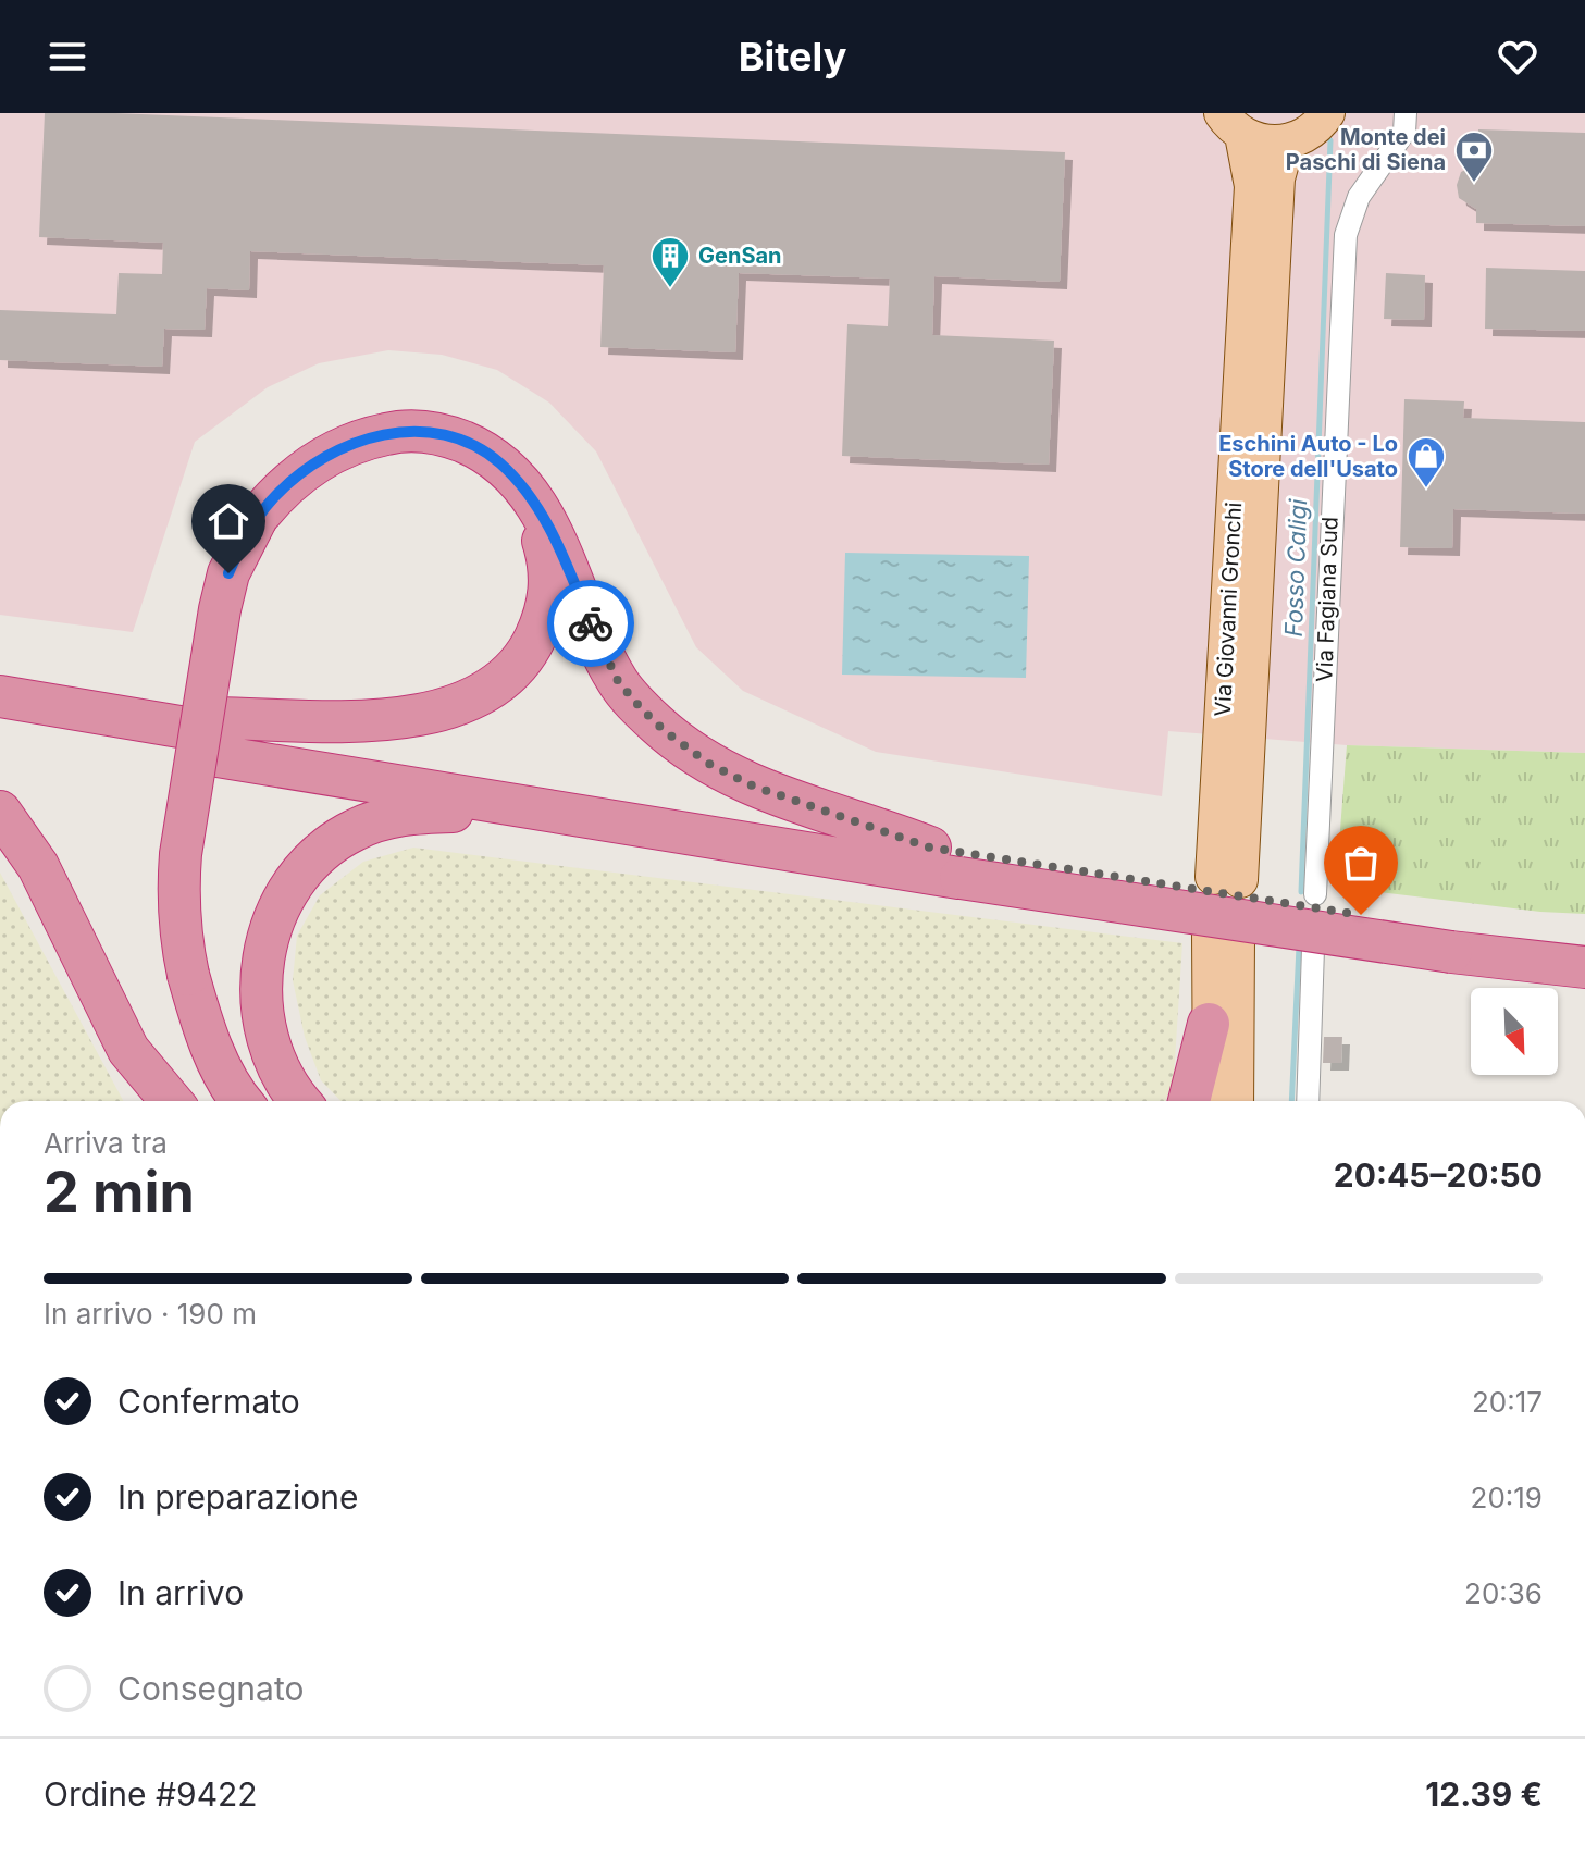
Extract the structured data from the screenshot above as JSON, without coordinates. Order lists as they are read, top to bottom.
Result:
{
  "streets": {
    "main road": ["Via Giovanni Gronchi"],
    "street": ["Via Fagiana Sud"]
  },
  "water": ["Fosso Caligi"],
  "places": {
    "bank": ["Monte dei Paschi di Siena"],
    "building": ["GenSan"],
    "shop": ["Eschini Auto - Lo Store dell'Usato"]
  },
  "north": "bottom right",
  "page": {
    "header": "Bitely",
    "heading": ["2 min", "Arriva tra", "20:45–20:50"],
    "panel": ["Ordine #9422", "12.39 €"],
    "bar": "In arrivo · 190 m",
    "list": [
      ["Confermato", "20:17"],
      ["In preparazione", "20:19"],
      ["In arrivo", "20:36"],
      "Consegnato"
    ]
  }
}
